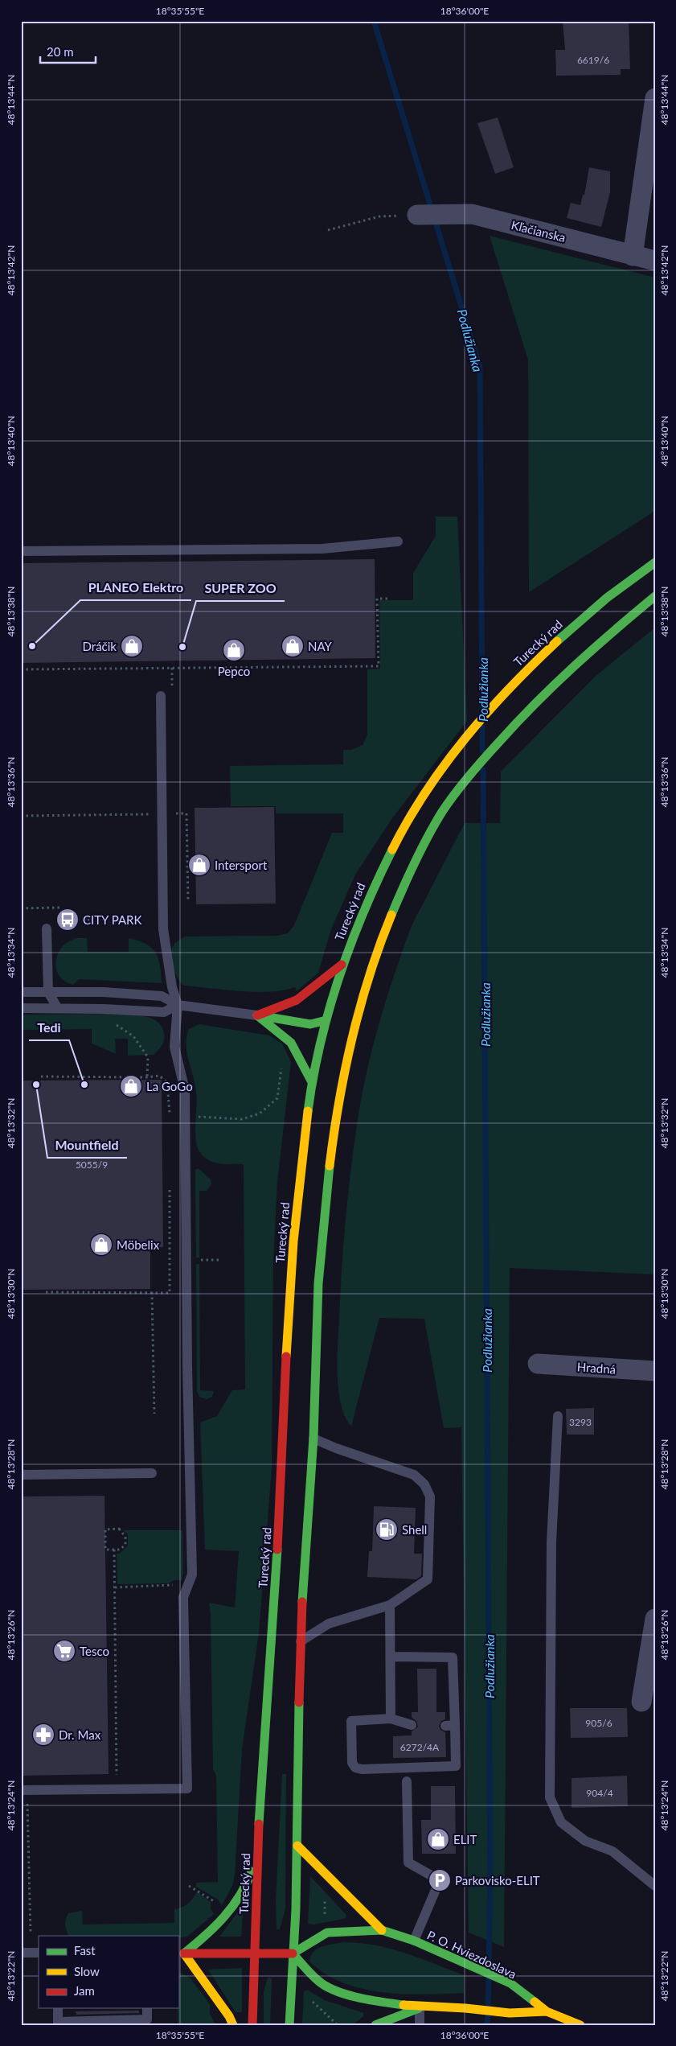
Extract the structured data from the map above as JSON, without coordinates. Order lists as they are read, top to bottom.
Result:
{
  "streets": {
    "main road": ["Turecký rad", "P. O. Hviezdoslava"],
    "street": ["Kľačianska", "Hradná"]
  },
  "water": ["Podlužianka"],
  "places": {
    "other": [
      "PLANEO Elektro",
      "SUPER ZOO",
      "Mountfield",
      "Tedi"
    ],
    "shop": [
      "Dráčik",
      "NAY",
      "Pepco",
      "Intersport",
      "La GoGo",
      "Möbelix",
      "ELIT"
    ],
    "bus stop": ["CITY PARK"],
    "fuel station": ["Shell"],
    "supermarket": ["Tesco"],
    "pharmacy": ["Dr. Max"],
    "parking": ["Parkovisko-ELIT"]
  },
  "house_numbers": [
    "6619/6",
    "5055/9",
    "3293",
    "905/6",
    "6272/4A",
    "904/4"
  ],
  "legend": ["Fast", "Slow", "Jam"],
  "scale_bar": "20 m",
  "coordinates": [
    "18°35'55\"E",
    "18°36'00\"E",
    "48°13'44\"N",
    "48°13'42\"N",
    "48°13'40\"N",
    "48°13'38\"N",
    "48°13'36\"N",
    "48°13'34\"N",
    "48°13'32\"N",
    "48°13'30\"N",
    "48°13'28\"N",
    "48°13'26\"N",
    "48°13'24\"N",
    "48°13'22\"N"
  ]
}
